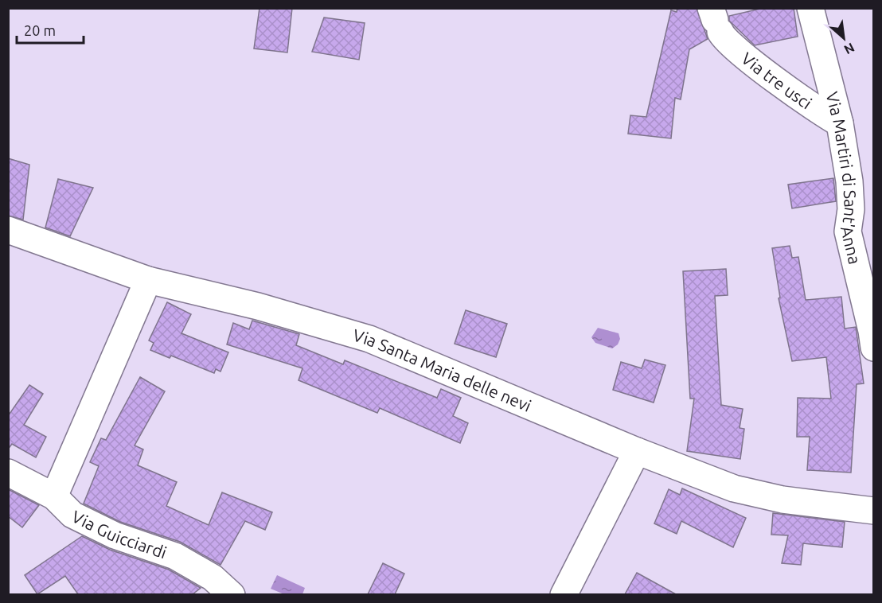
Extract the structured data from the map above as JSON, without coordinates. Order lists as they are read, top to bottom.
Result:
{
  "streets": {
    "street": [
      "Via tre usci",
      "Via Martiri di Sant'Anna",
      "Via Santa Maria delle nevi",
      "Via Guicciardi"
    ]
  },
  "crossings": [
    ["Via tre usci", "Via Martiri di Sant'Anna"]
  ],
  "scale_bar": "20 m",
  "north": "bottom right"
}
